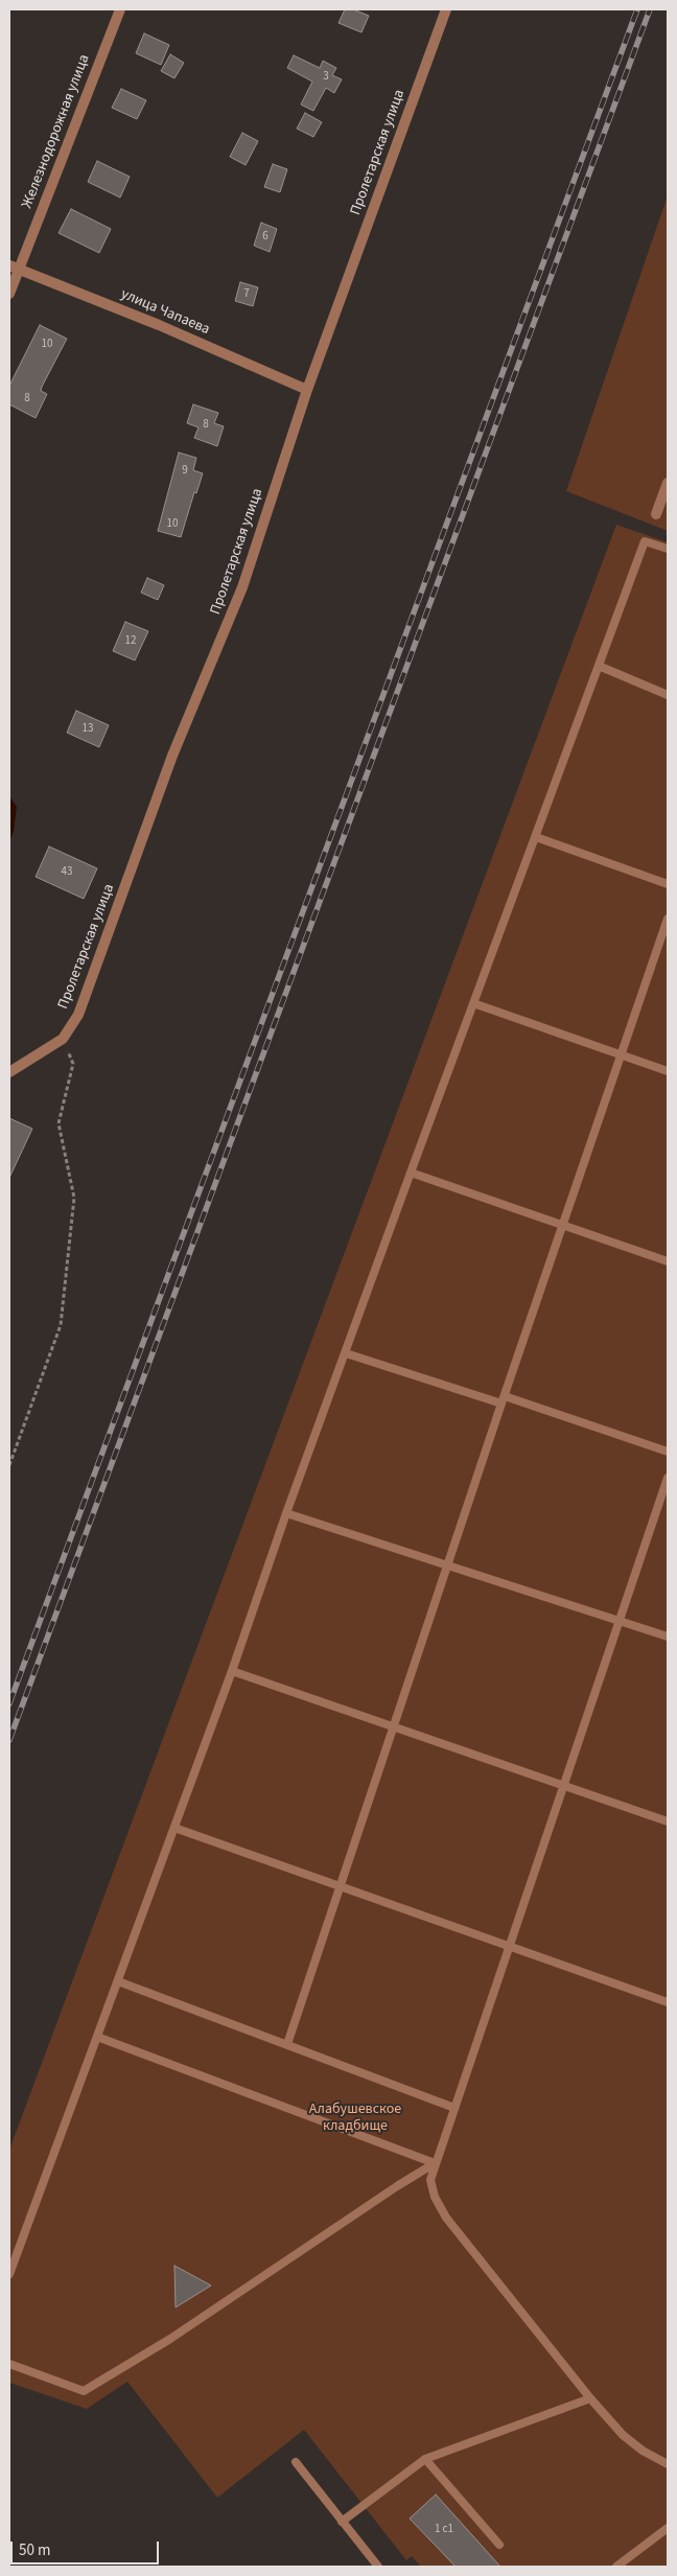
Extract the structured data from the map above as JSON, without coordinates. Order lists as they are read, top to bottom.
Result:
{
  "streets": {
    "street": ["Железнодорожная улица", "Пролетарская улица", "улица Чапаева"]
  },
  "crossings": [
    ["Железнодорожная улица", "улица Чапаева"],
    ["Пролетарская улица", "улица Чапаева"]
  ],
  "parks": ["Алабушевское кладбище"],
  "house_numbers": [
    "3",
    "6",
    "7",
    "10",
    "8",
    "8",
    "9",
    "10",
    "12",
    "13",
    "43",
    "1 с1"
  ],
  "scale_bar": "50 m"
}
